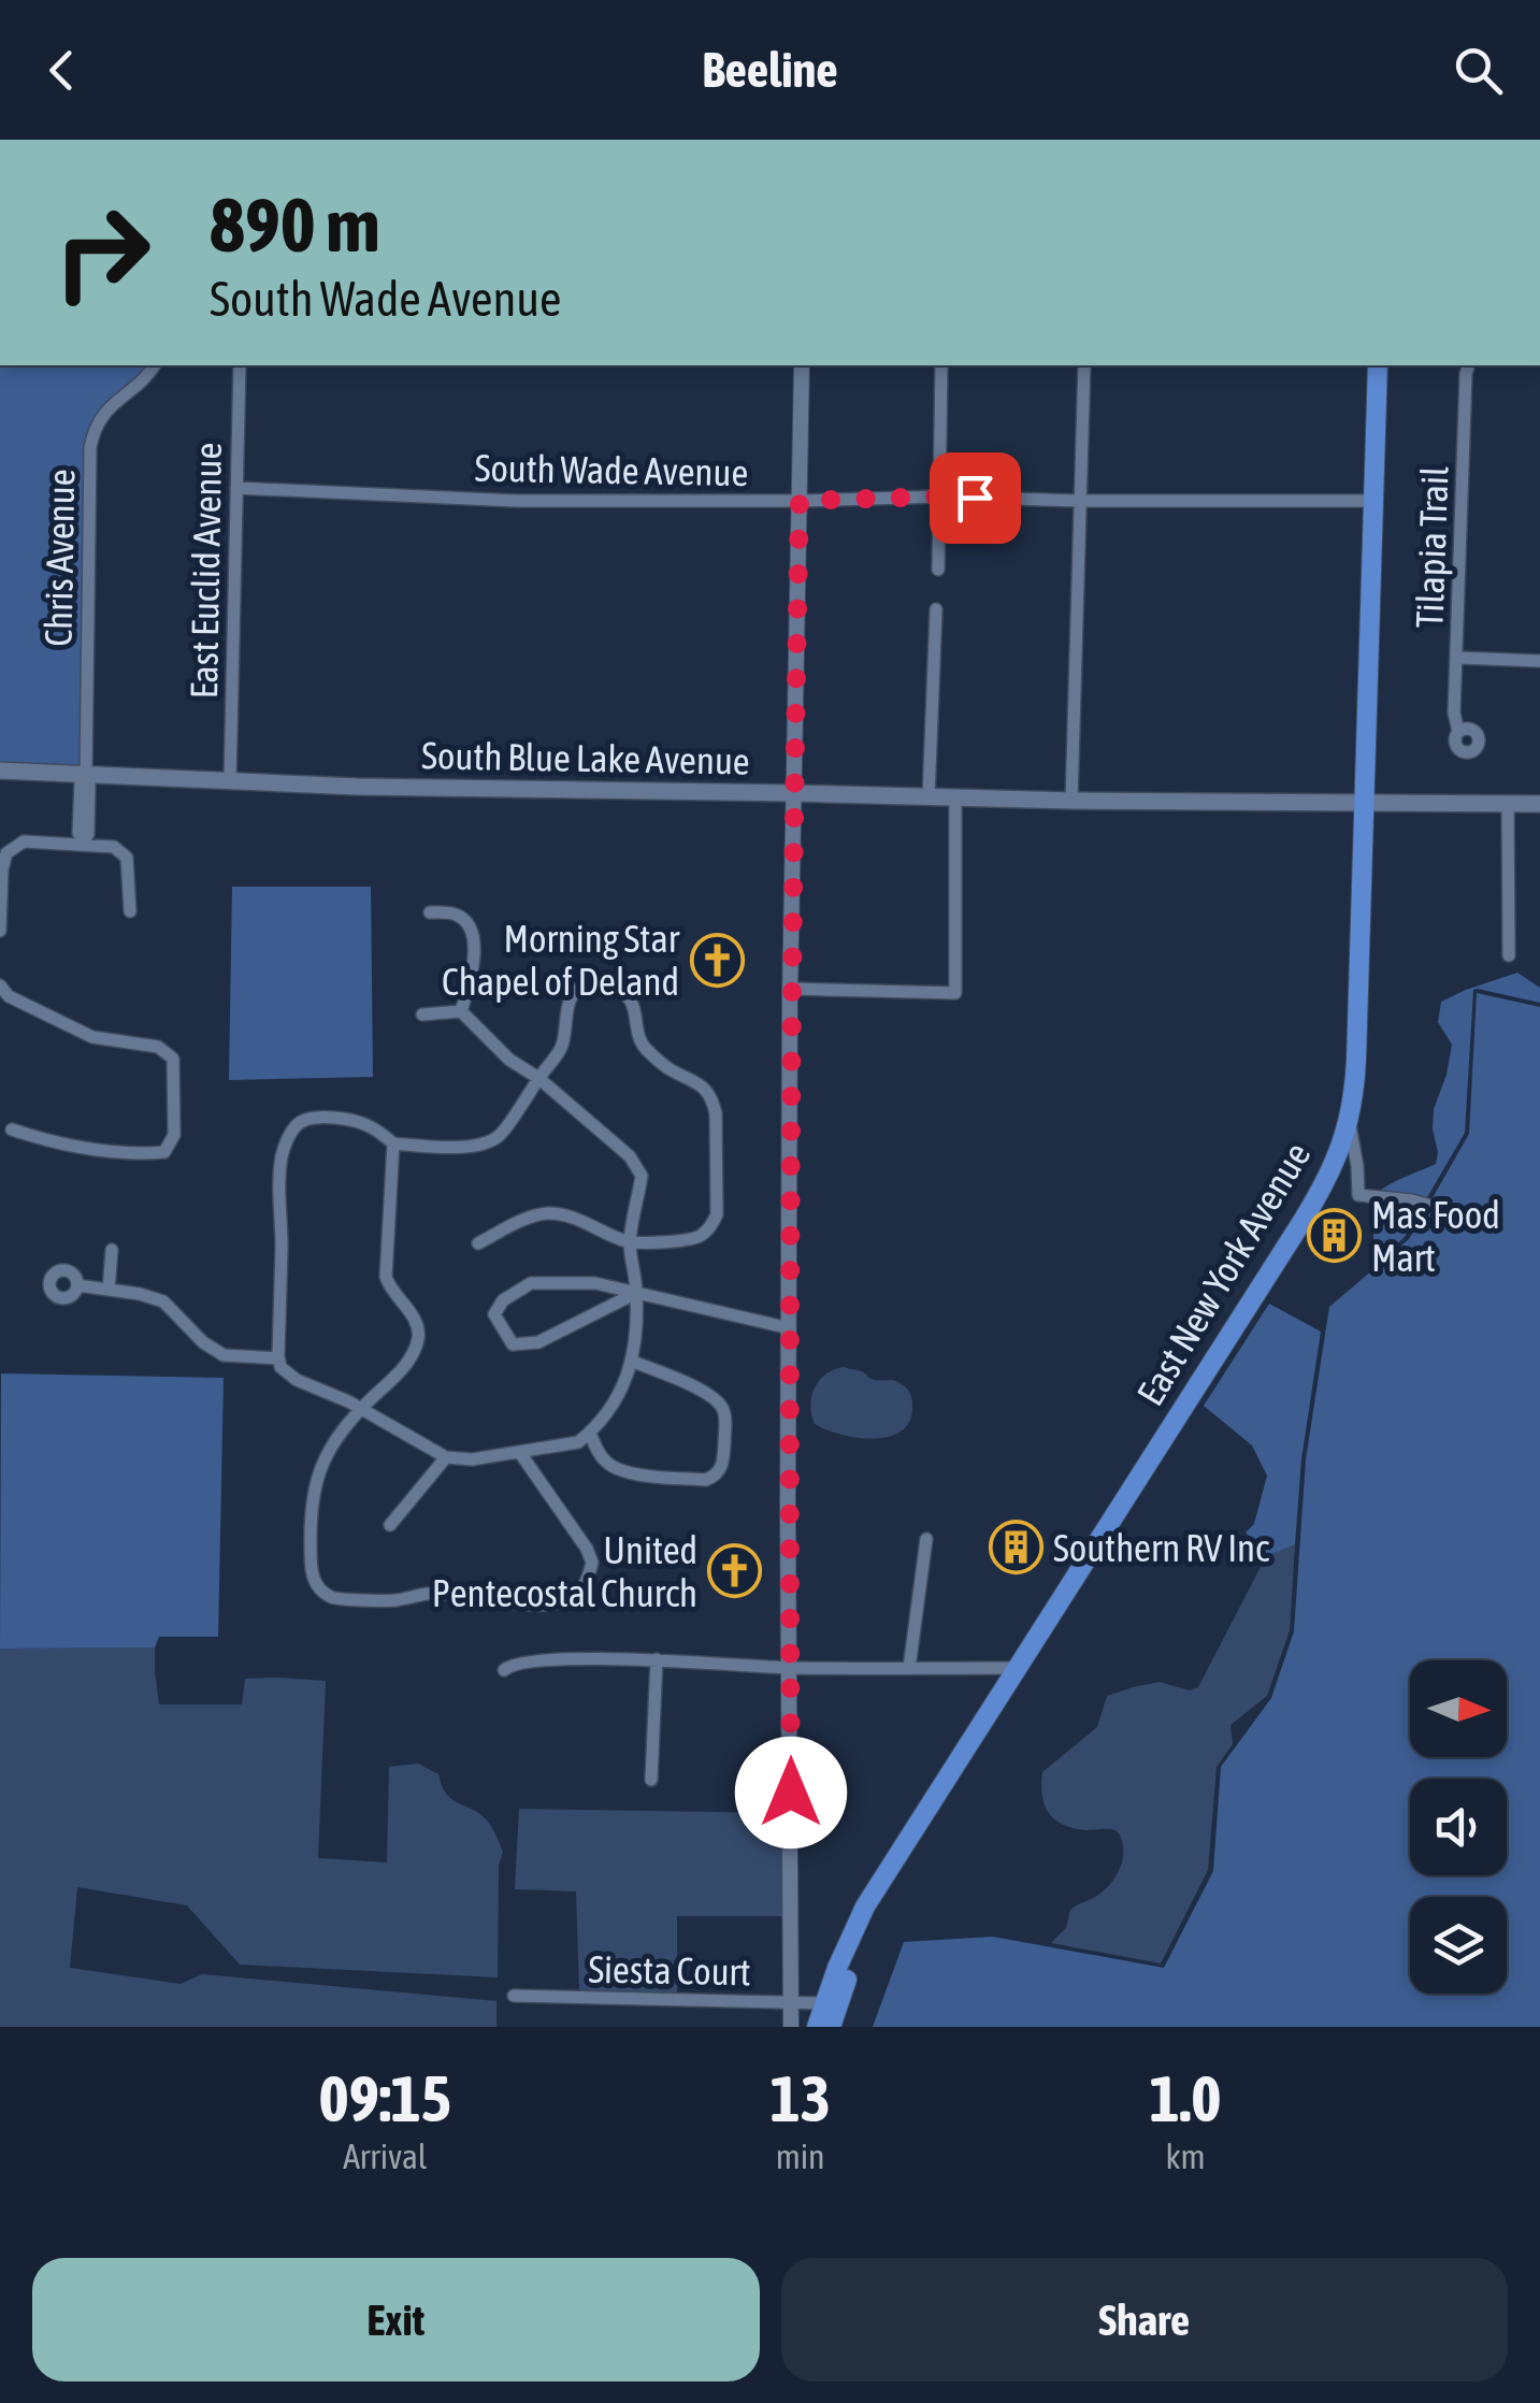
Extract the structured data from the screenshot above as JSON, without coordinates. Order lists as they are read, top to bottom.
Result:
{
  "streets": {
    "main road": ["South Blue Lake Avenue", "East New York Avenue"],
    "street": [
      "South Wade Avenue",
      "Tilapia Trail",
      "Chris Avenue",
      "East Euclid Avenue",
      "Siesta Court"
    ]
  },
  "crossings": [
    ["South Wade Avenue", "East Euclid Avenue"],
    ["South Wade Avenue", "East New York Avenue"],
    ["Chris Avenue", "South Blue Lake Avenue"],
    ["East Euclid Avenue", "South Blue Lake Avenue"],
    ["South Blue Lake Avenue", "East New York Avenue"],
    ["East New York Avenue", "Siesta Court"]
  ],
  "places": {
    "church": ["Morning Star Chapel of Deland", "United Pentecostal Church"],
    "building": ["Mas Food Mart", "Southern RV Inc"]
  },
  "north": "right",
  "page": {
    "header": "Beeline",
    "turn": ["890 m", "South Wade Avenue"],
    "eta": [
      "09:15",
      "Arrival",
      "13",
      "min",
      "1.0",
      "km"
    ],
    "buttons": ["Exit", "Share"]
  }
}
